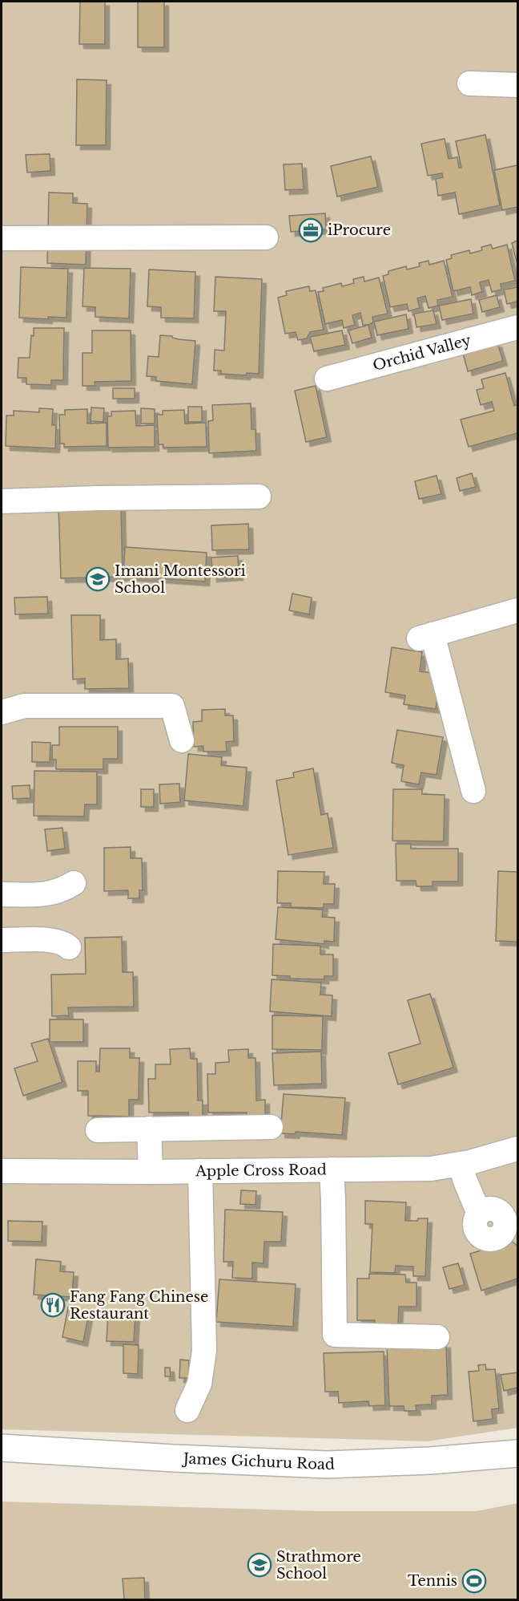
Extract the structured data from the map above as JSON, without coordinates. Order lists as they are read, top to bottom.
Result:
{
  "streets": {
    "main road": ["James Gichuru Road"],
    "street": ["Orchid Valley", "Apple Cross Road"]
  },
  "places": {
    "office": ["iProcure"],
    "school or university": ["Imani Montessori School", "Strathmore School"],
    "restaurant": ["Fang Fang Chinese Restaurant"],
    "sports": ["Tennis"]
  }
}
